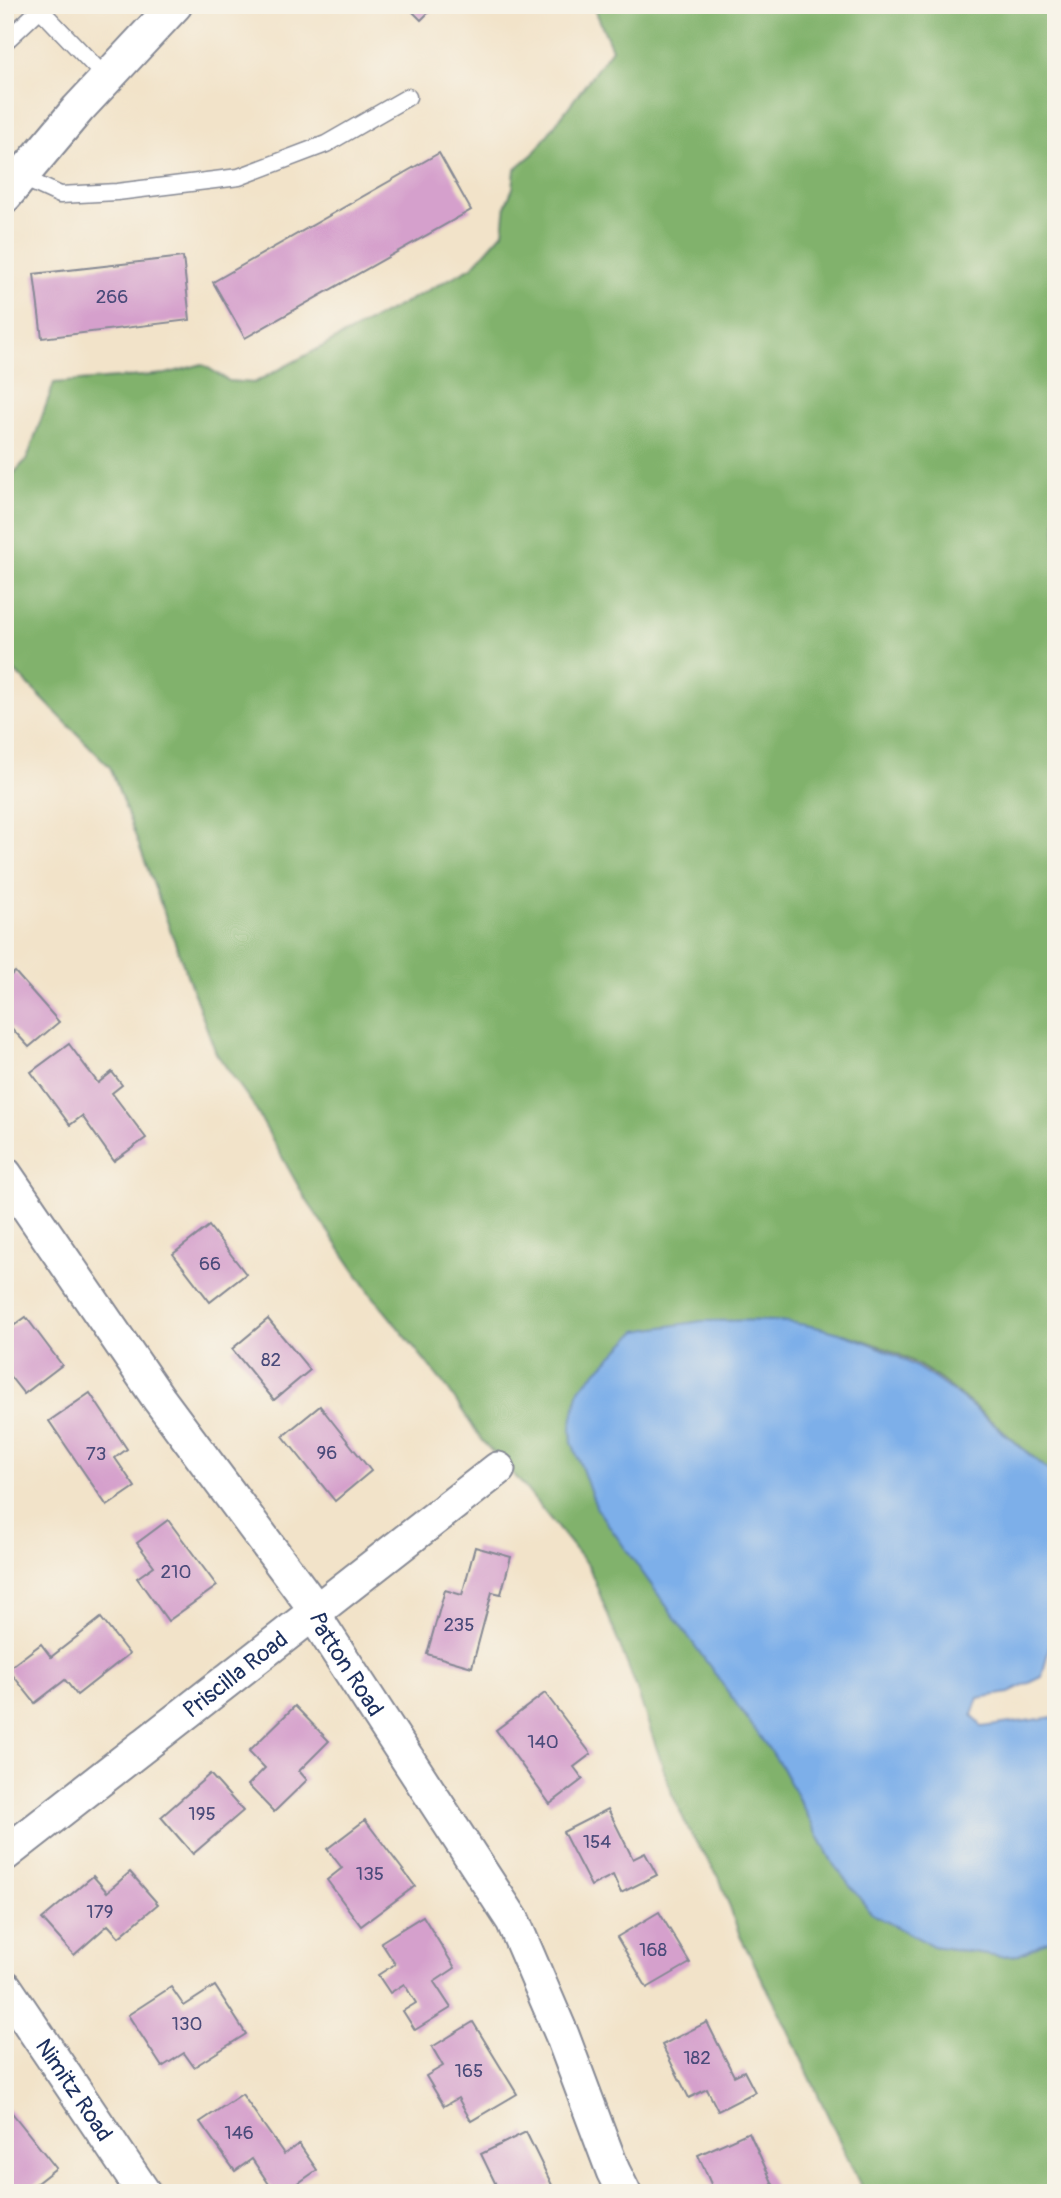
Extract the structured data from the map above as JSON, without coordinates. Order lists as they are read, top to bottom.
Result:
{
  "streets": {
    "street": ["Patton Road", "Priscilla Road", "Nimitz Road"]
  },
  "crossings": [
    ["Patton Road", "Priscilla Road"]
  ],
  "house_numbers": [
    "266",
    "66",
    "82",
    "96",
    "73",
    "210",
    "235",
    "140",
    "195",
    "154",
    "135",
    "179",
    "168",
    "130",
    "182",
    "165",
    "146"
  ]
}
